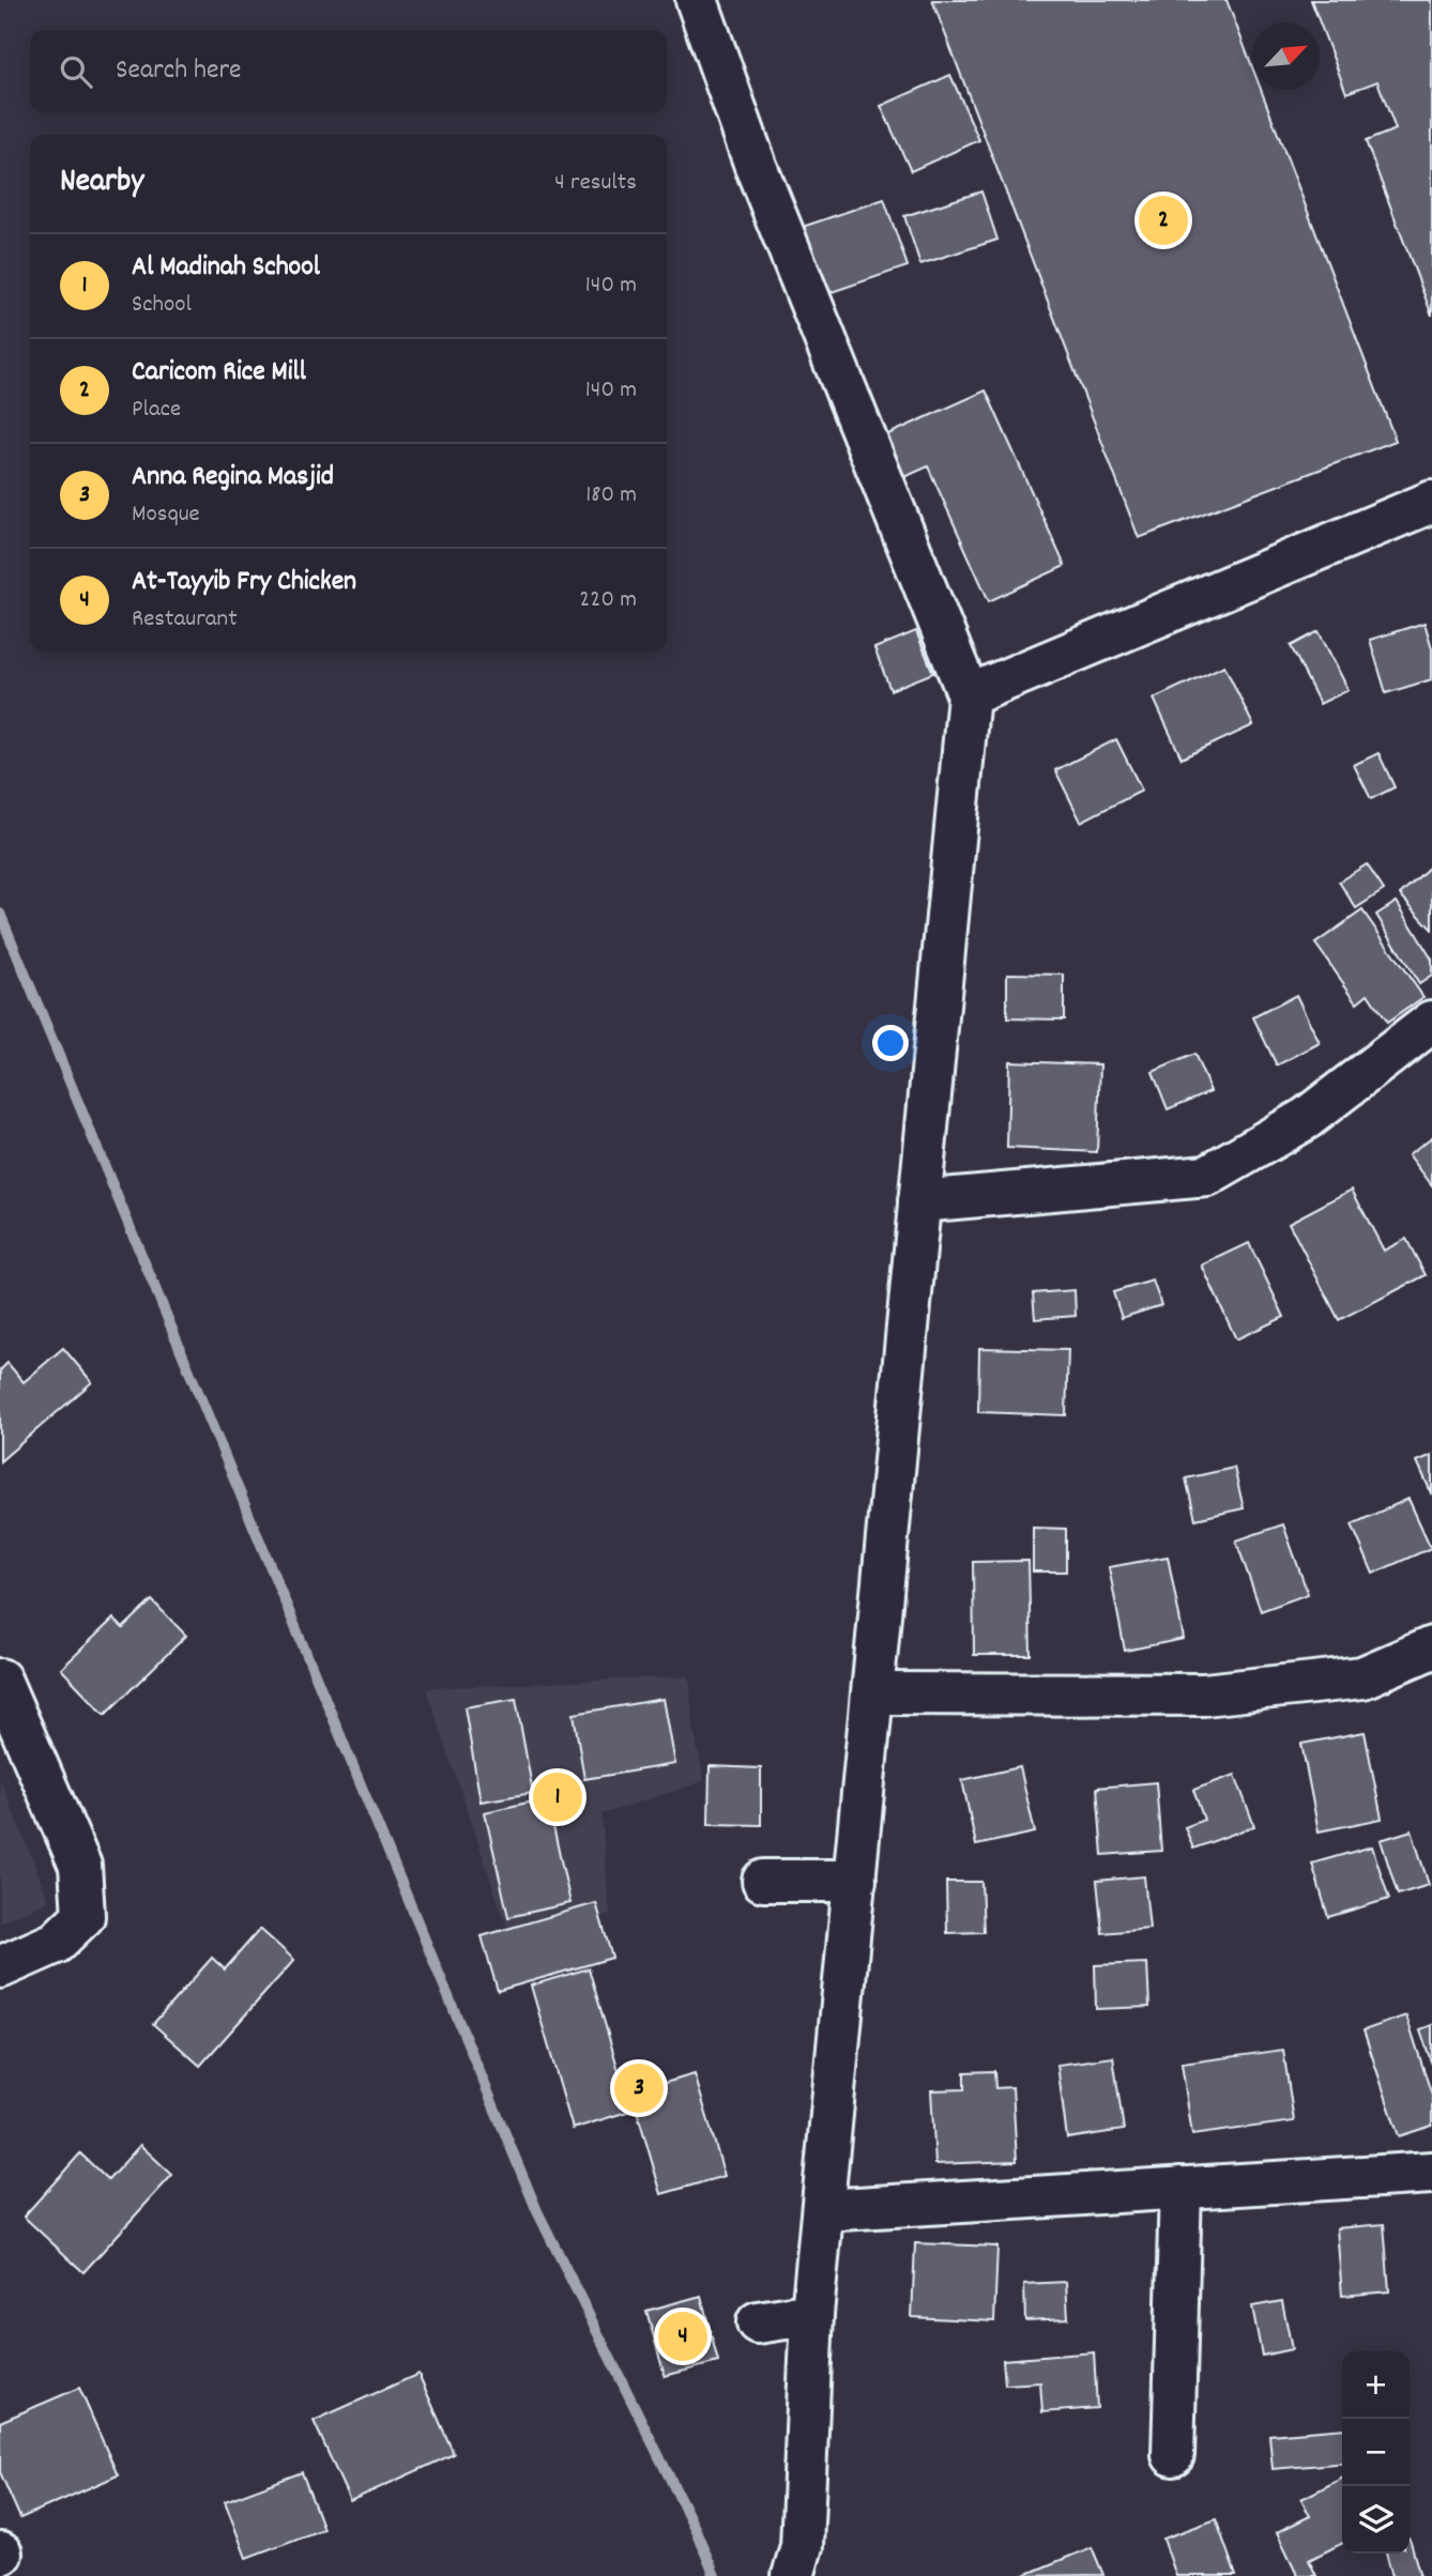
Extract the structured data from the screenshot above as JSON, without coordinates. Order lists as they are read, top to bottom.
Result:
{
  "north": "top right",
  "page": {
    "search": "Search here",
    "heading": ["Nearby", "4 results"],
    "pins": [
      "2",
      "1",
      "3",
      "4"
    ],
    "list": [
      {
        "mark": "1",
        "name": "Al Madinah School",
        "note": "School",
        "value": "140 m"
      },
      {
        "mark": "2",
        "name": "Caricom Rice Mill",
        "note": "Place",
        "value": "140 m"
      },
      {
        "mark": "3",
        "name": "Anna Regina Masjid",
        "note": "Mosque",
        "value": "180 m"
      },
      {
        "mark": "4",
        "name": "At-Tayyib Fry Chicken",
        "note": "Restaurant",
        "value": "220 m"
      }
    ],
    "map_buttons": ["+", "−"]
  }
}
